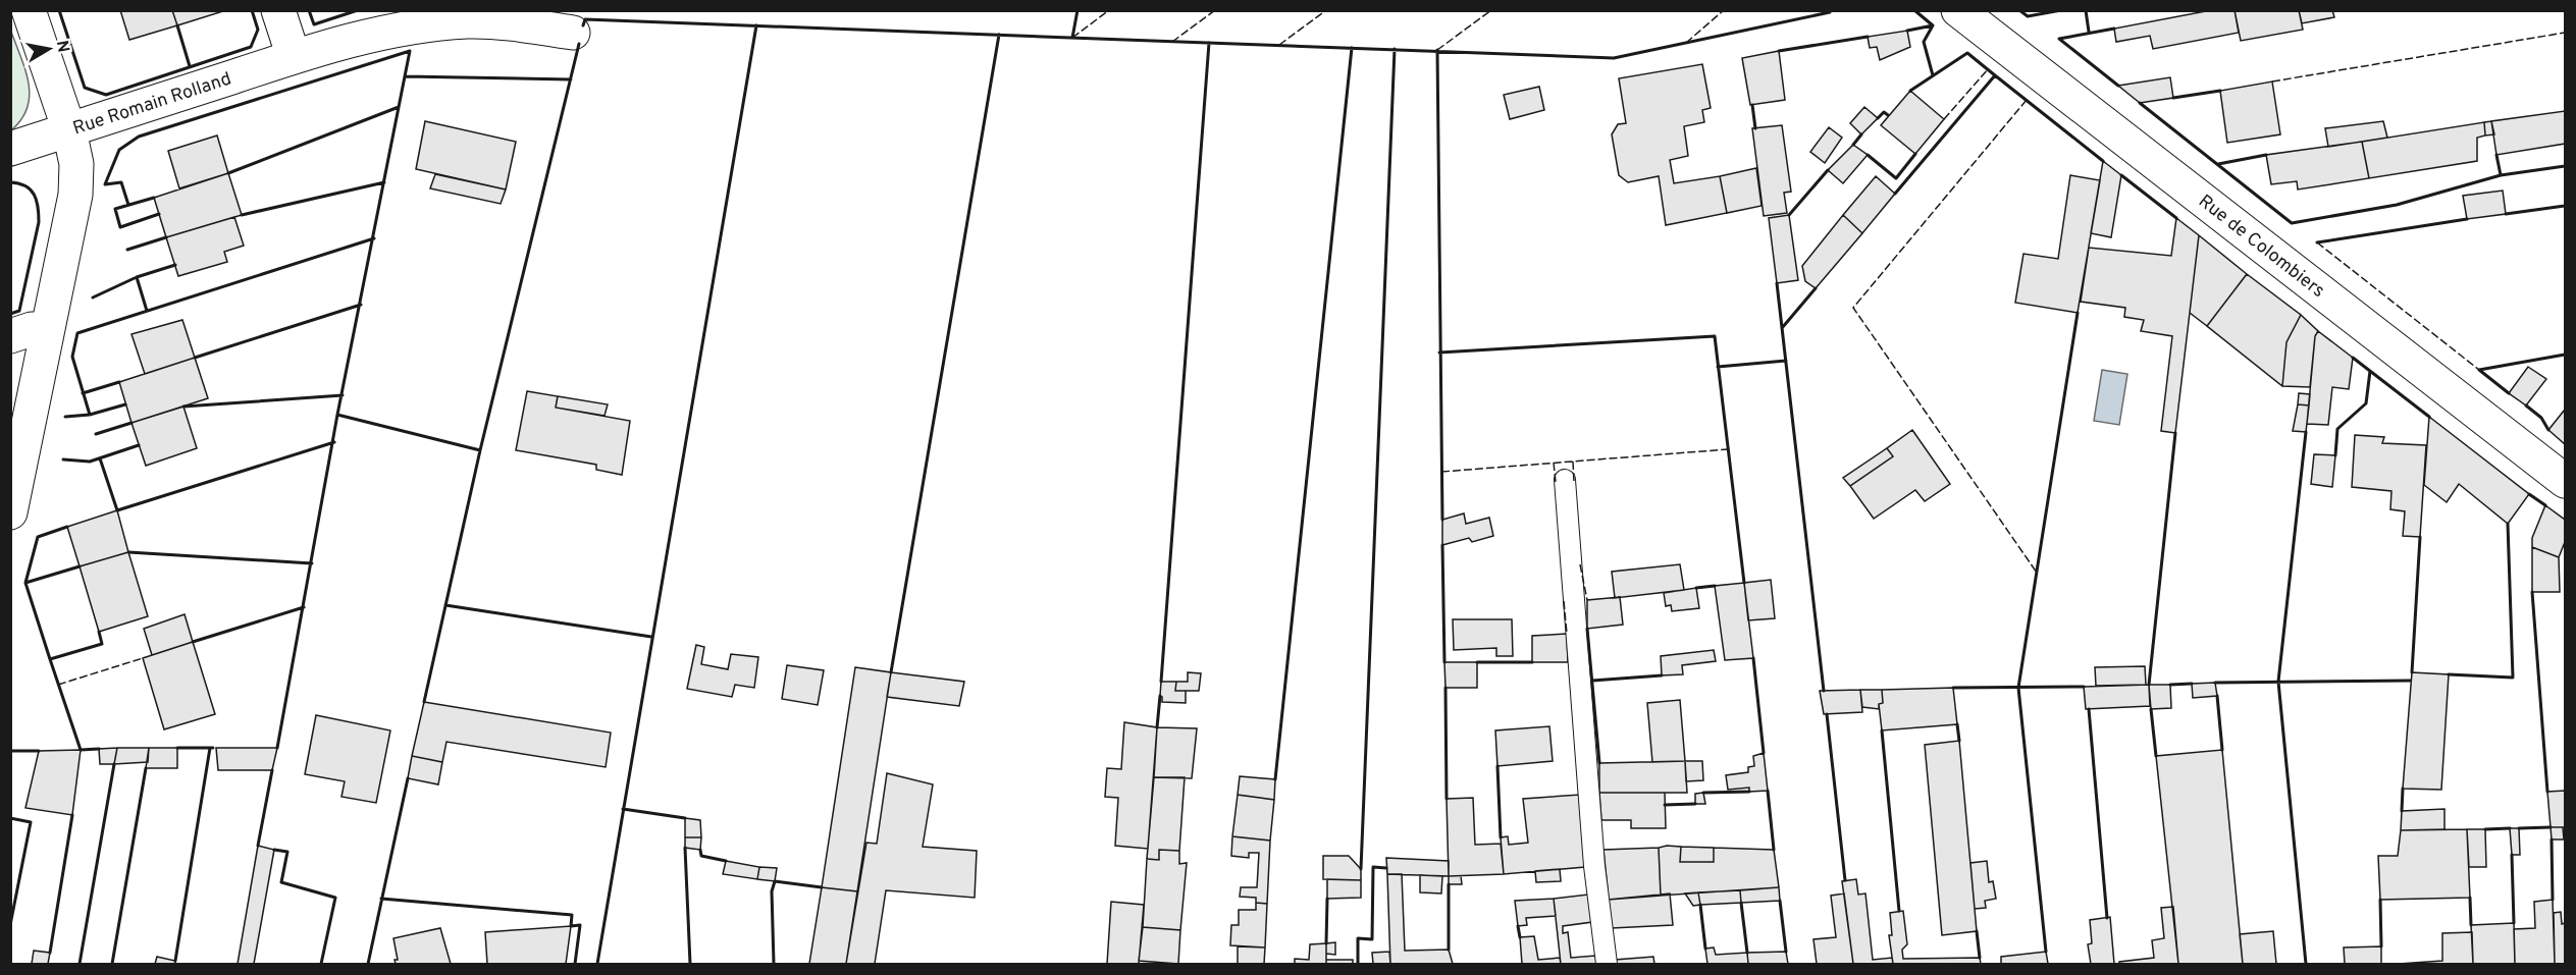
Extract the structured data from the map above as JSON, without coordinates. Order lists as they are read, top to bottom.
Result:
{
  "streets": {
    "street": ["Rue Romain Rolland", "Rue de Colombiers"]
  },
  "north": "right"
}
